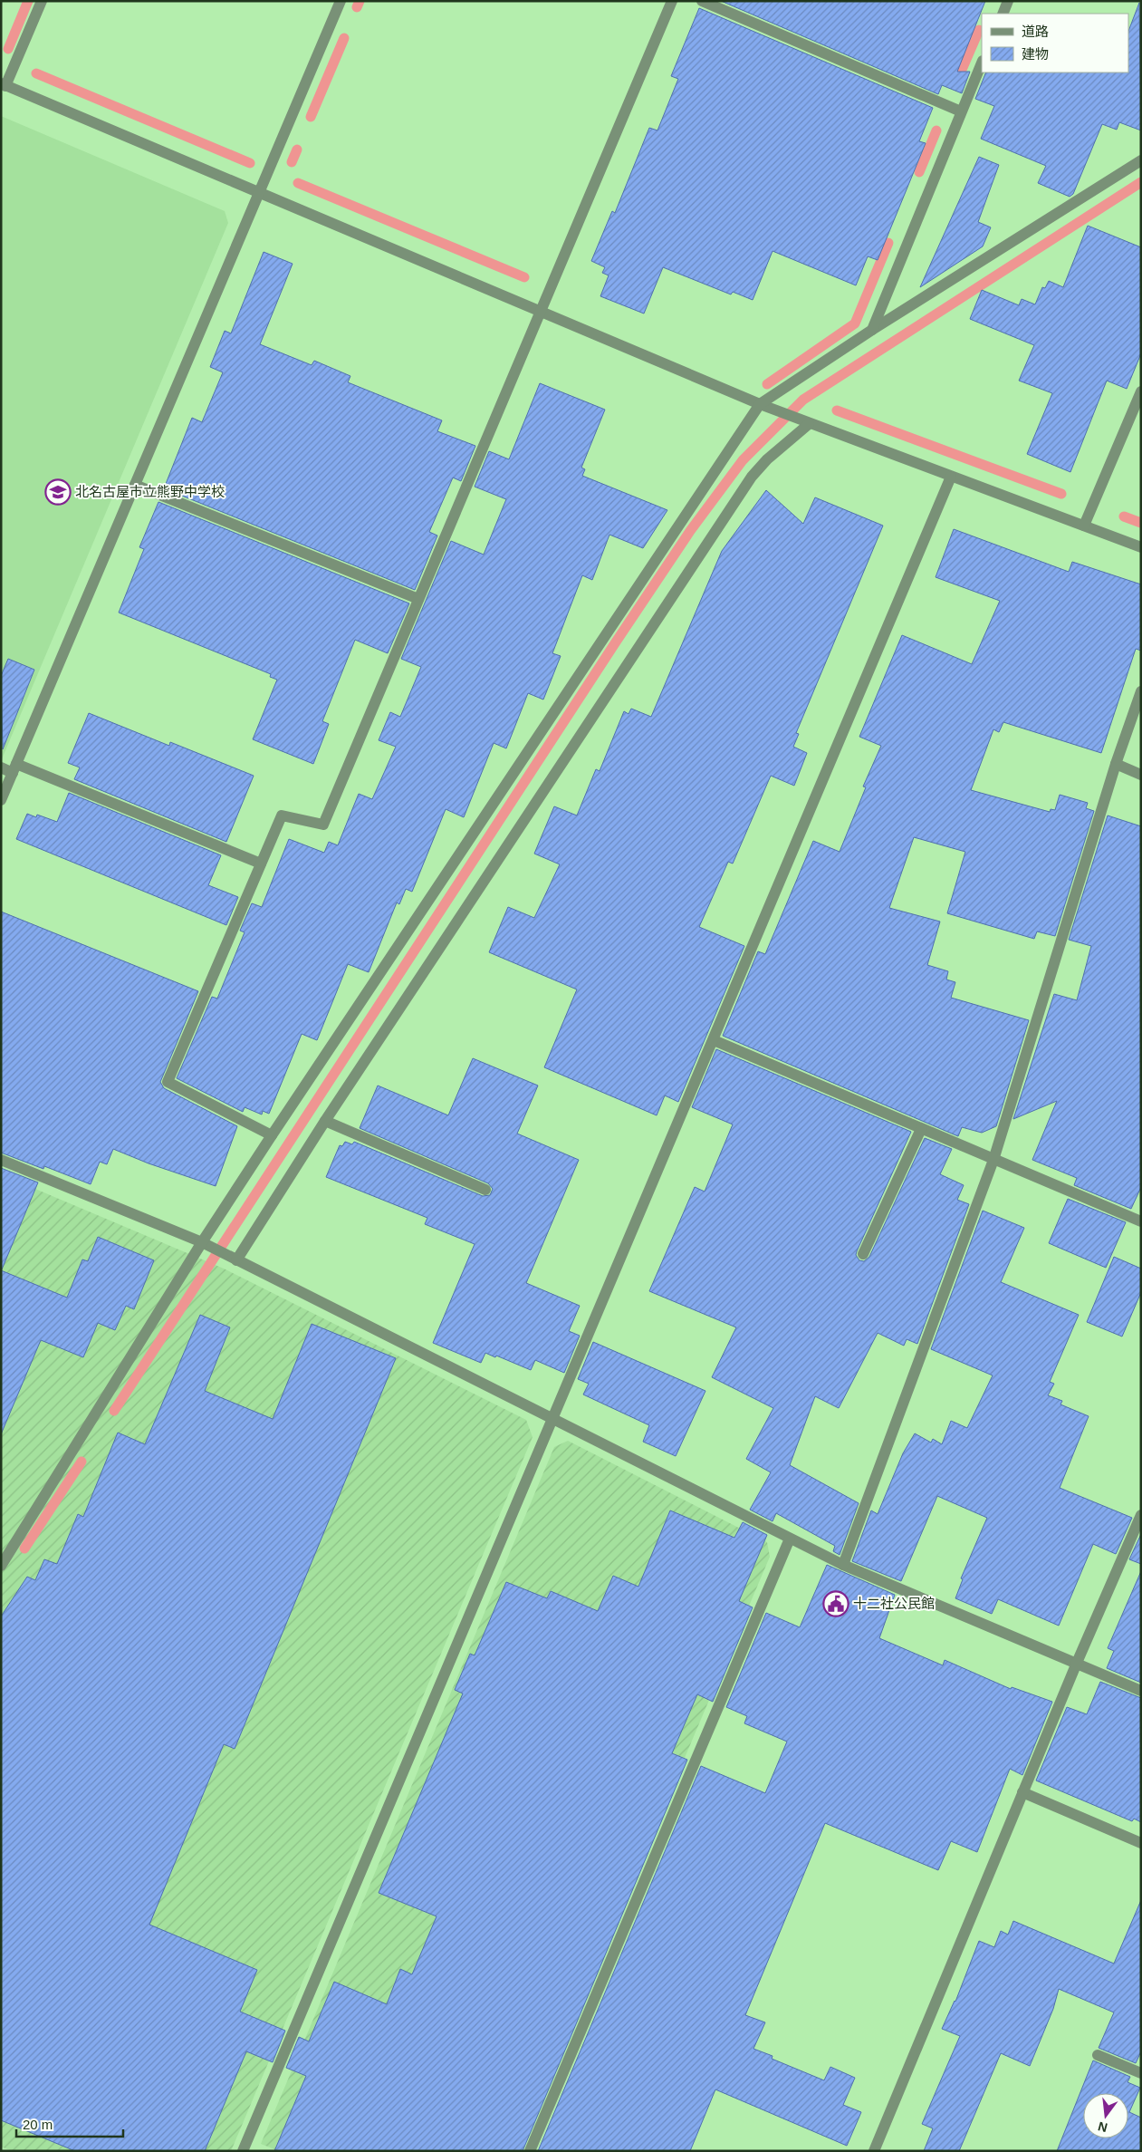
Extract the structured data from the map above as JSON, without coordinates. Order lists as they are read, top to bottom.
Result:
{
  "places": {
    "school or university": ["北名古屋市立熊野中学校"],
    "public building": ["十二社公民館"]
  },
  "legend": ["道路", "建物"],
  "scale_bar": "20 m",
  "north": "bottom"
}
